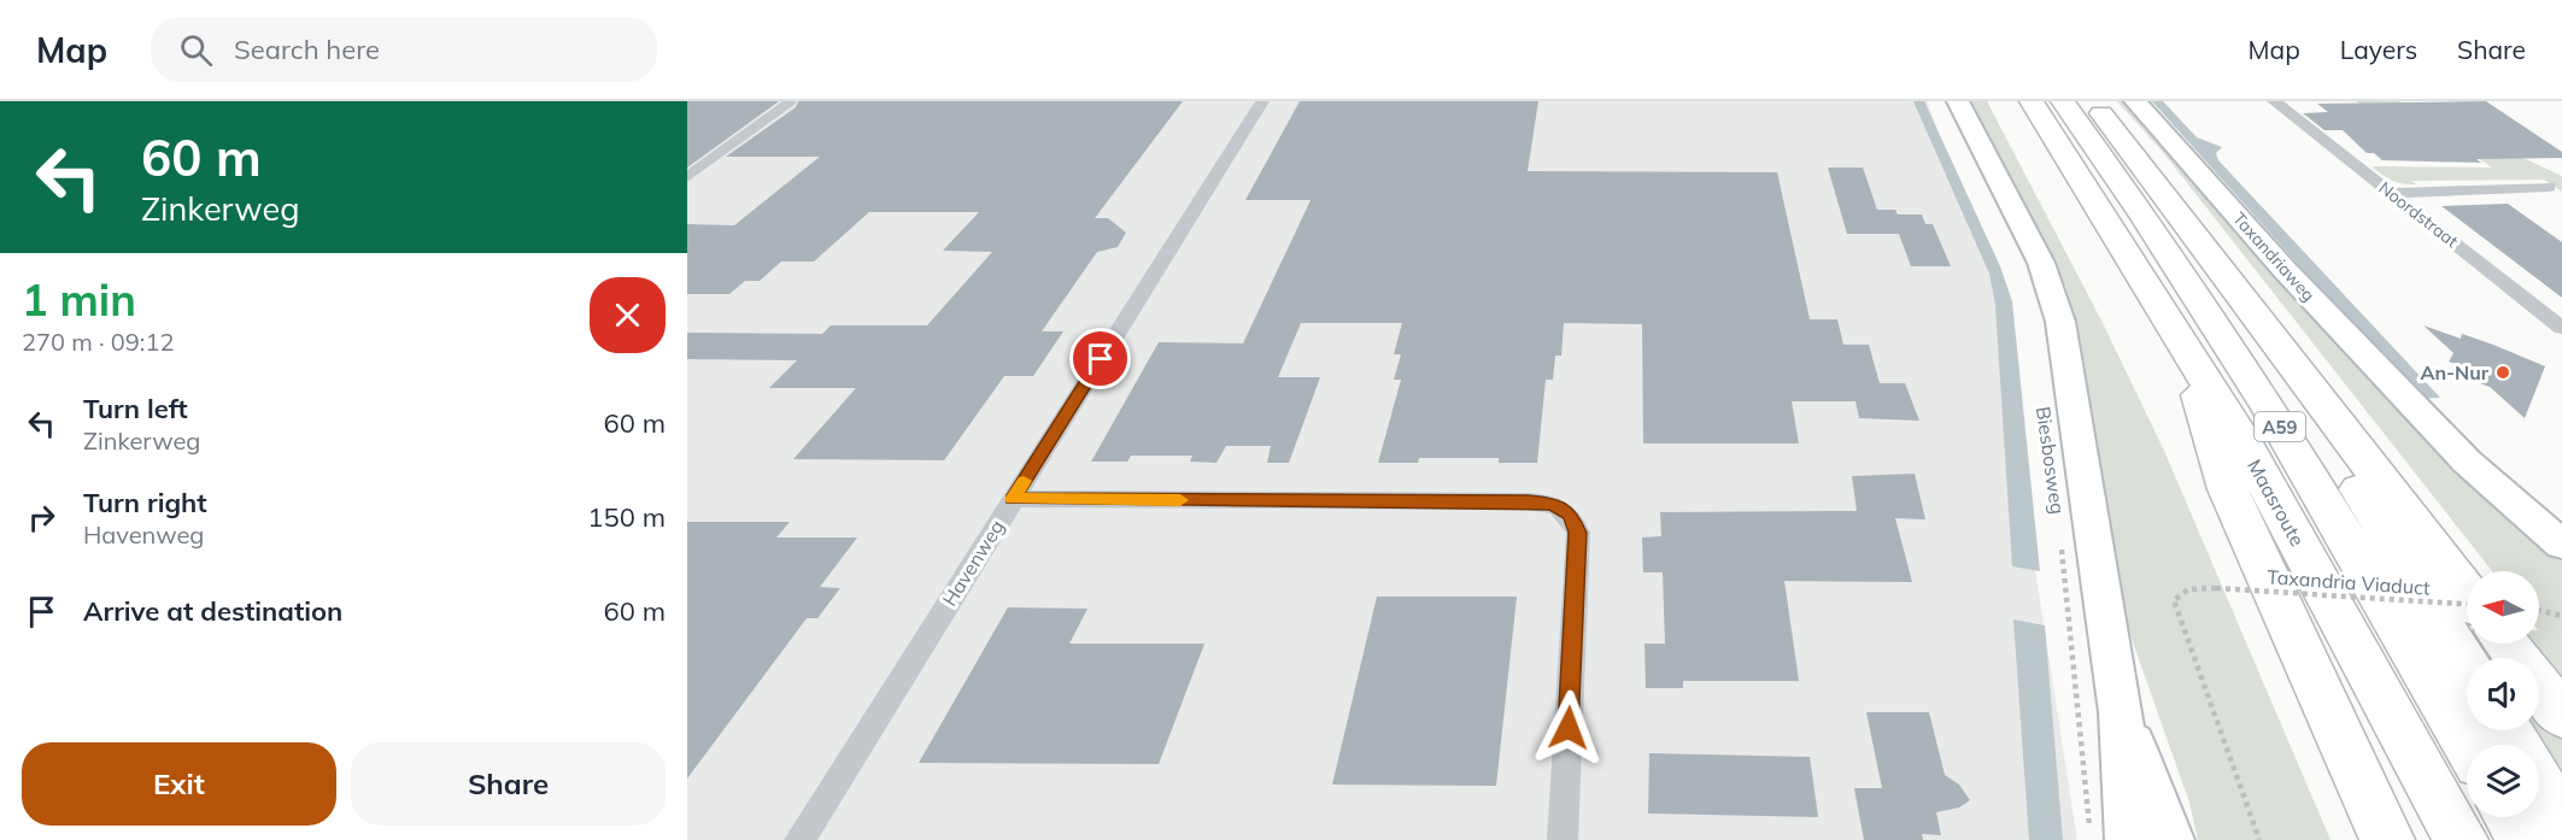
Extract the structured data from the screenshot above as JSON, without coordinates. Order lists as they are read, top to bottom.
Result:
{
  "streets": {
    "highway": ["A59", "Maasroute"],
    "main road": ["Taxandriaweg", "Biesbosweg"],
    "street": ["Noordstraat", "Havenweg"],
    "path": ["Taxandria Viaduct"]
  },
  "crossings": [
    ["A59", "Maasroute"]
  ],
  "places": ["An-Nur"],
  "north": "left",
  "page": {
    "header": "Map",
    "search": "Search here",
    "nav": ["Map", "Layers", "Share"],
    "turn": ["60 m", "Zinkerweg"],
    "heading": ["1 min", "270 m · 09:12"],
    "list": [
      {
        "name": "Turn left",
        "note": "Zinkerweg",
        "value": "60 m"
      },
      {
        "name": "Turn right",
        "note": "Havenweg",
        "value": "150 m"
      },
      {
        "name": "Arrive at destination",
        "value": "60 m"
      }
    ],
    "buttons": ["Exit", "Share"]
  }
}
